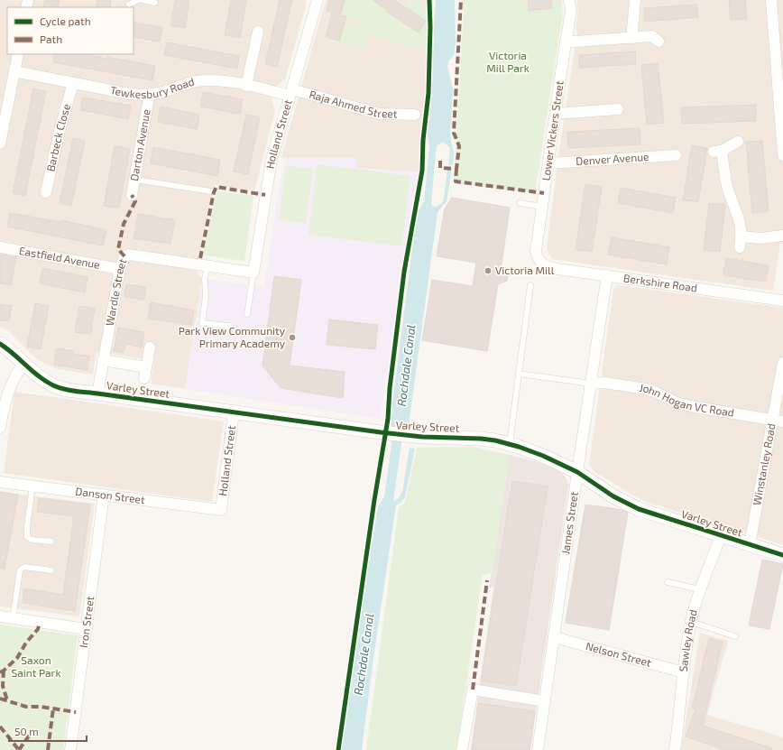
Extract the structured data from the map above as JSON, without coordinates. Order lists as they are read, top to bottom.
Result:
{
  "streets": {
    "street": [
      "Tewkesbury Road",
      "Raja Ahmed Street",
      "Lower Vickers Street",
      "Holland Street",
      "Barbeck Close",
      "Darton Avenue",
      "Denver Avenue",
      "Eastfield Avenue",
      "Berkshire Road",
      "Wardle Street",
      "Varley Street",
      "John Hogan VC Road",
      "Winstanley Road",
      "Danson Street",
      "James Street",
      "Iron Street",
      "Sawley Road",
      "Nelson Street"
    ]
  },
  "crossings": [
    ["Tewkesbury Road", "Raja Ahmed Street"],
    ["Tewkesbury Road", "Holland Street"],
    ["Tewkesbury Road", "Barbeck Close"],
    ["Tewkesbury Road", "Darton Avenue"],
    ["Raja Ahmed Street", "Holland Street"],
    ["Lower Vickers Street", "Denver Avenue"],
    ["Lower Vickers Street", "Berkshire Road"],
    ["Holland Street", "Wardle Street"],
    ["Holland Street", "Varley Street"],
    ["Holland Street", "Danson Street"],
    ["Eastfield Avenue", "Wardle Street"],
    ["Berkshire Road", "James Street"],
    ["Wardle Street", "Varley Street"],
    ["Varley Street", "Winstanley Road"],
    ["Varley Street", "James Street"],
    ["Varley Street", "Sawley Road"],
    ["John Hogan VC Road", "Winstanley Road"],
    ["John Hogan VC Road", "James Street"],
    ["Danson Street", "Iron Street"],
    ["James Street", "Nelson Street"],
    ["Sawley Road", "Nelson Street"]
  ],
  "water": ["Rochdale Canal"],
  "parks": ["Victoria Mill Park", "Saxon Saint Park"],
  "places": ["Victoria Mill", "Park View Community Primary Academy"],
  "legend": ["Cycle path", "Path"],
  "scale_bar": "50 m"
}
